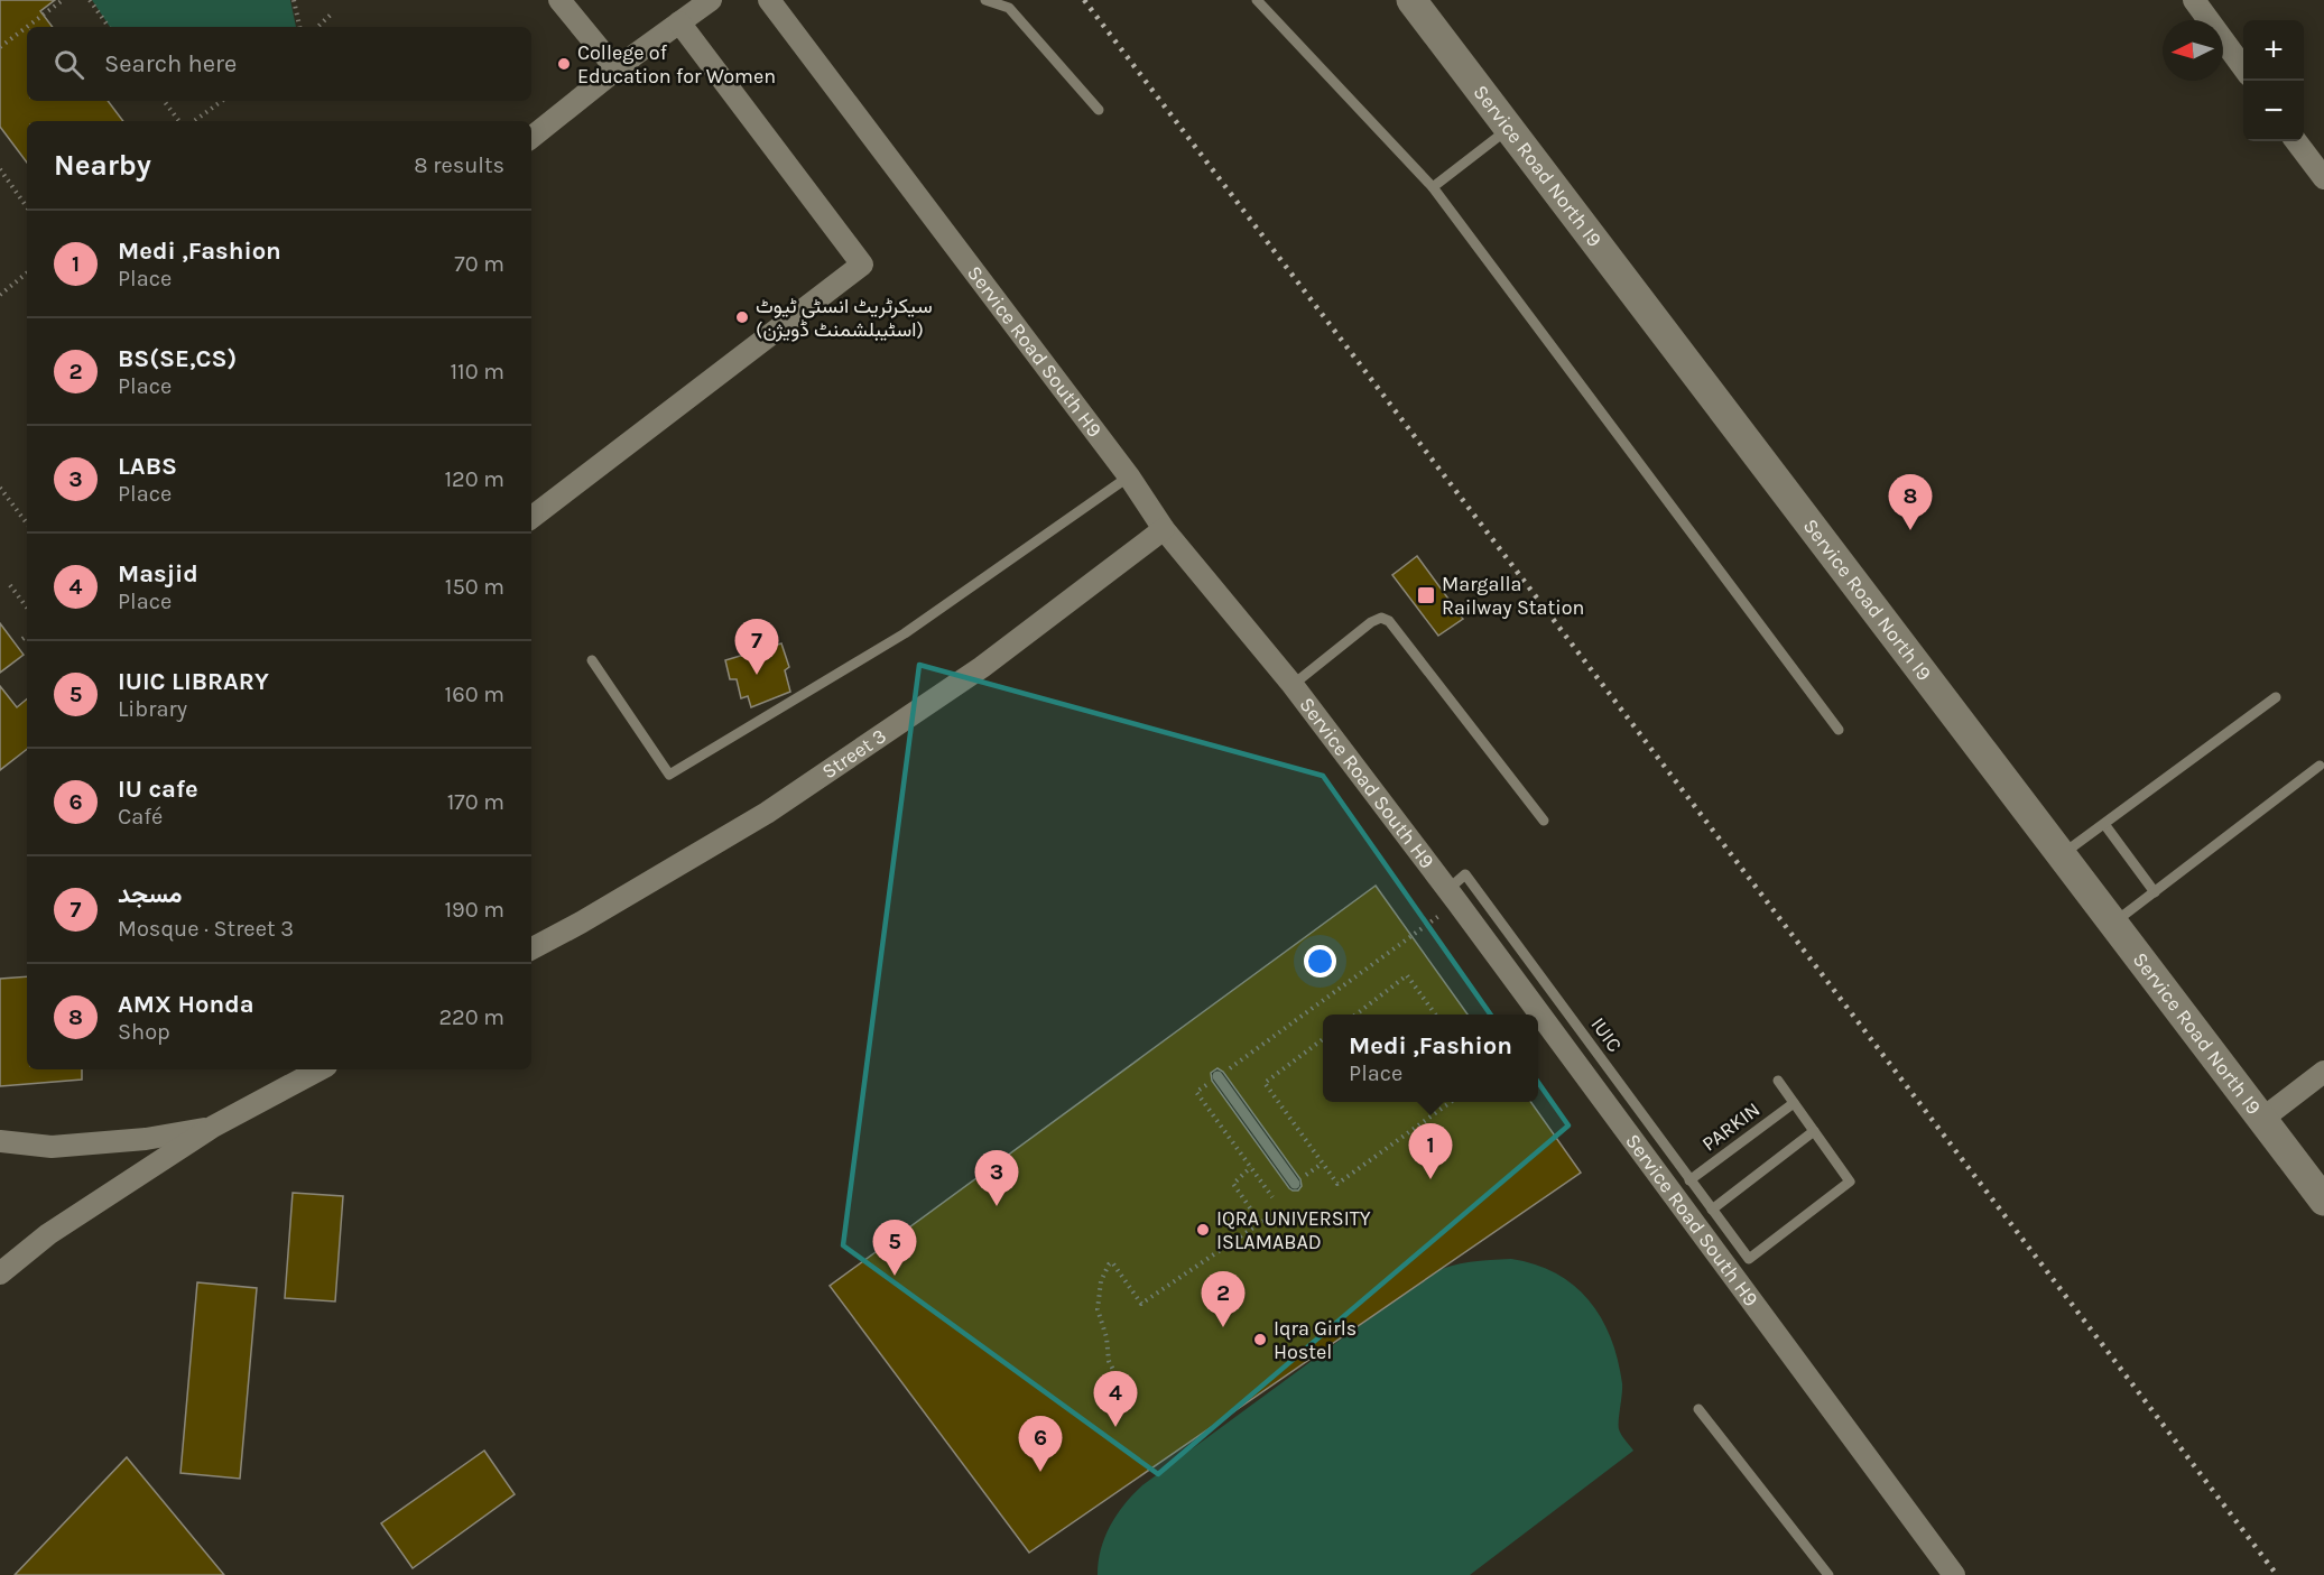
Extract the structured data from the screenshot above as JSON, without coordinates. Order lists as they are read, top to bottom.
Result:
{
  "streets": {
    "main road": ["Service Road North I9"],
    "street": ["Service Road South H9", "Street 3"],
    "lane": ["IUIC", "PARKIN"]
  },
  "crossings": [
    ["Service Road South H9", "Street 3"],
    ["Service Road South H9", "IUIC"],
    ["IUIC", "PARKIN"]
  ],
  "places": {
    "other": [
      "College of Education for Women",
      "سیکرٹریٹ انسٹی ٹیوٹ (اسٹیبلشمنٹ ڈویژن)",
      "IQRA UNIVERSITY ISLAMABAD",
      "Iqra Girls Hostel"
    ],
    "transit": ["Margalla Railway Station"]
  },
  "north": "left",
  "page": {
    "map_buttons": ["+", "−"],
    "search": "Search here",
    "heading": ["Nearby", "8 results"],
    "list": [
      {
        "mark": "1",
        "name": "Medi ,Fashion",
        "note": "Place",
        "value": "70 m"
      },
      {
        "mark": "2",
        "name": "BS(SE,CS)",
        "note": "Place",
        "value": "110 m"
      },
      {
        "mark": "3",
        "name": "LABS",
        "note": "Place",
        "value": "120 m"
      },
      {
        "mark": "4",
        "name": "Masjid",
        "note": "Place",
        "value": "150 m"
      },
      {
        "mark": "5",
        "name": "IUIC LIBRARY",
        "note": "Library",
        "value": "160 m"
      },
      {
        "mark": "6",
        "name": "IU cafe",
        "note": "Café",
        "value": "170 m"
      },
      {
        "mark": "7",
        "name": "مسجد",
        "note": "Mosque · Street 3",
        "value": "190 m"
      },
      {
        "mark": "8",
        "name": "AMX Honda",
        "note": "Shop",
        "value": "220 m"
      }
    ],
    "pins": [
      "8",
      "7",
      "1",
      "3",
      "5",
      "2",
      "4",
      "6"
    ],
    "popup": ["Medi ,Fashion", "Place"]
  }
}
